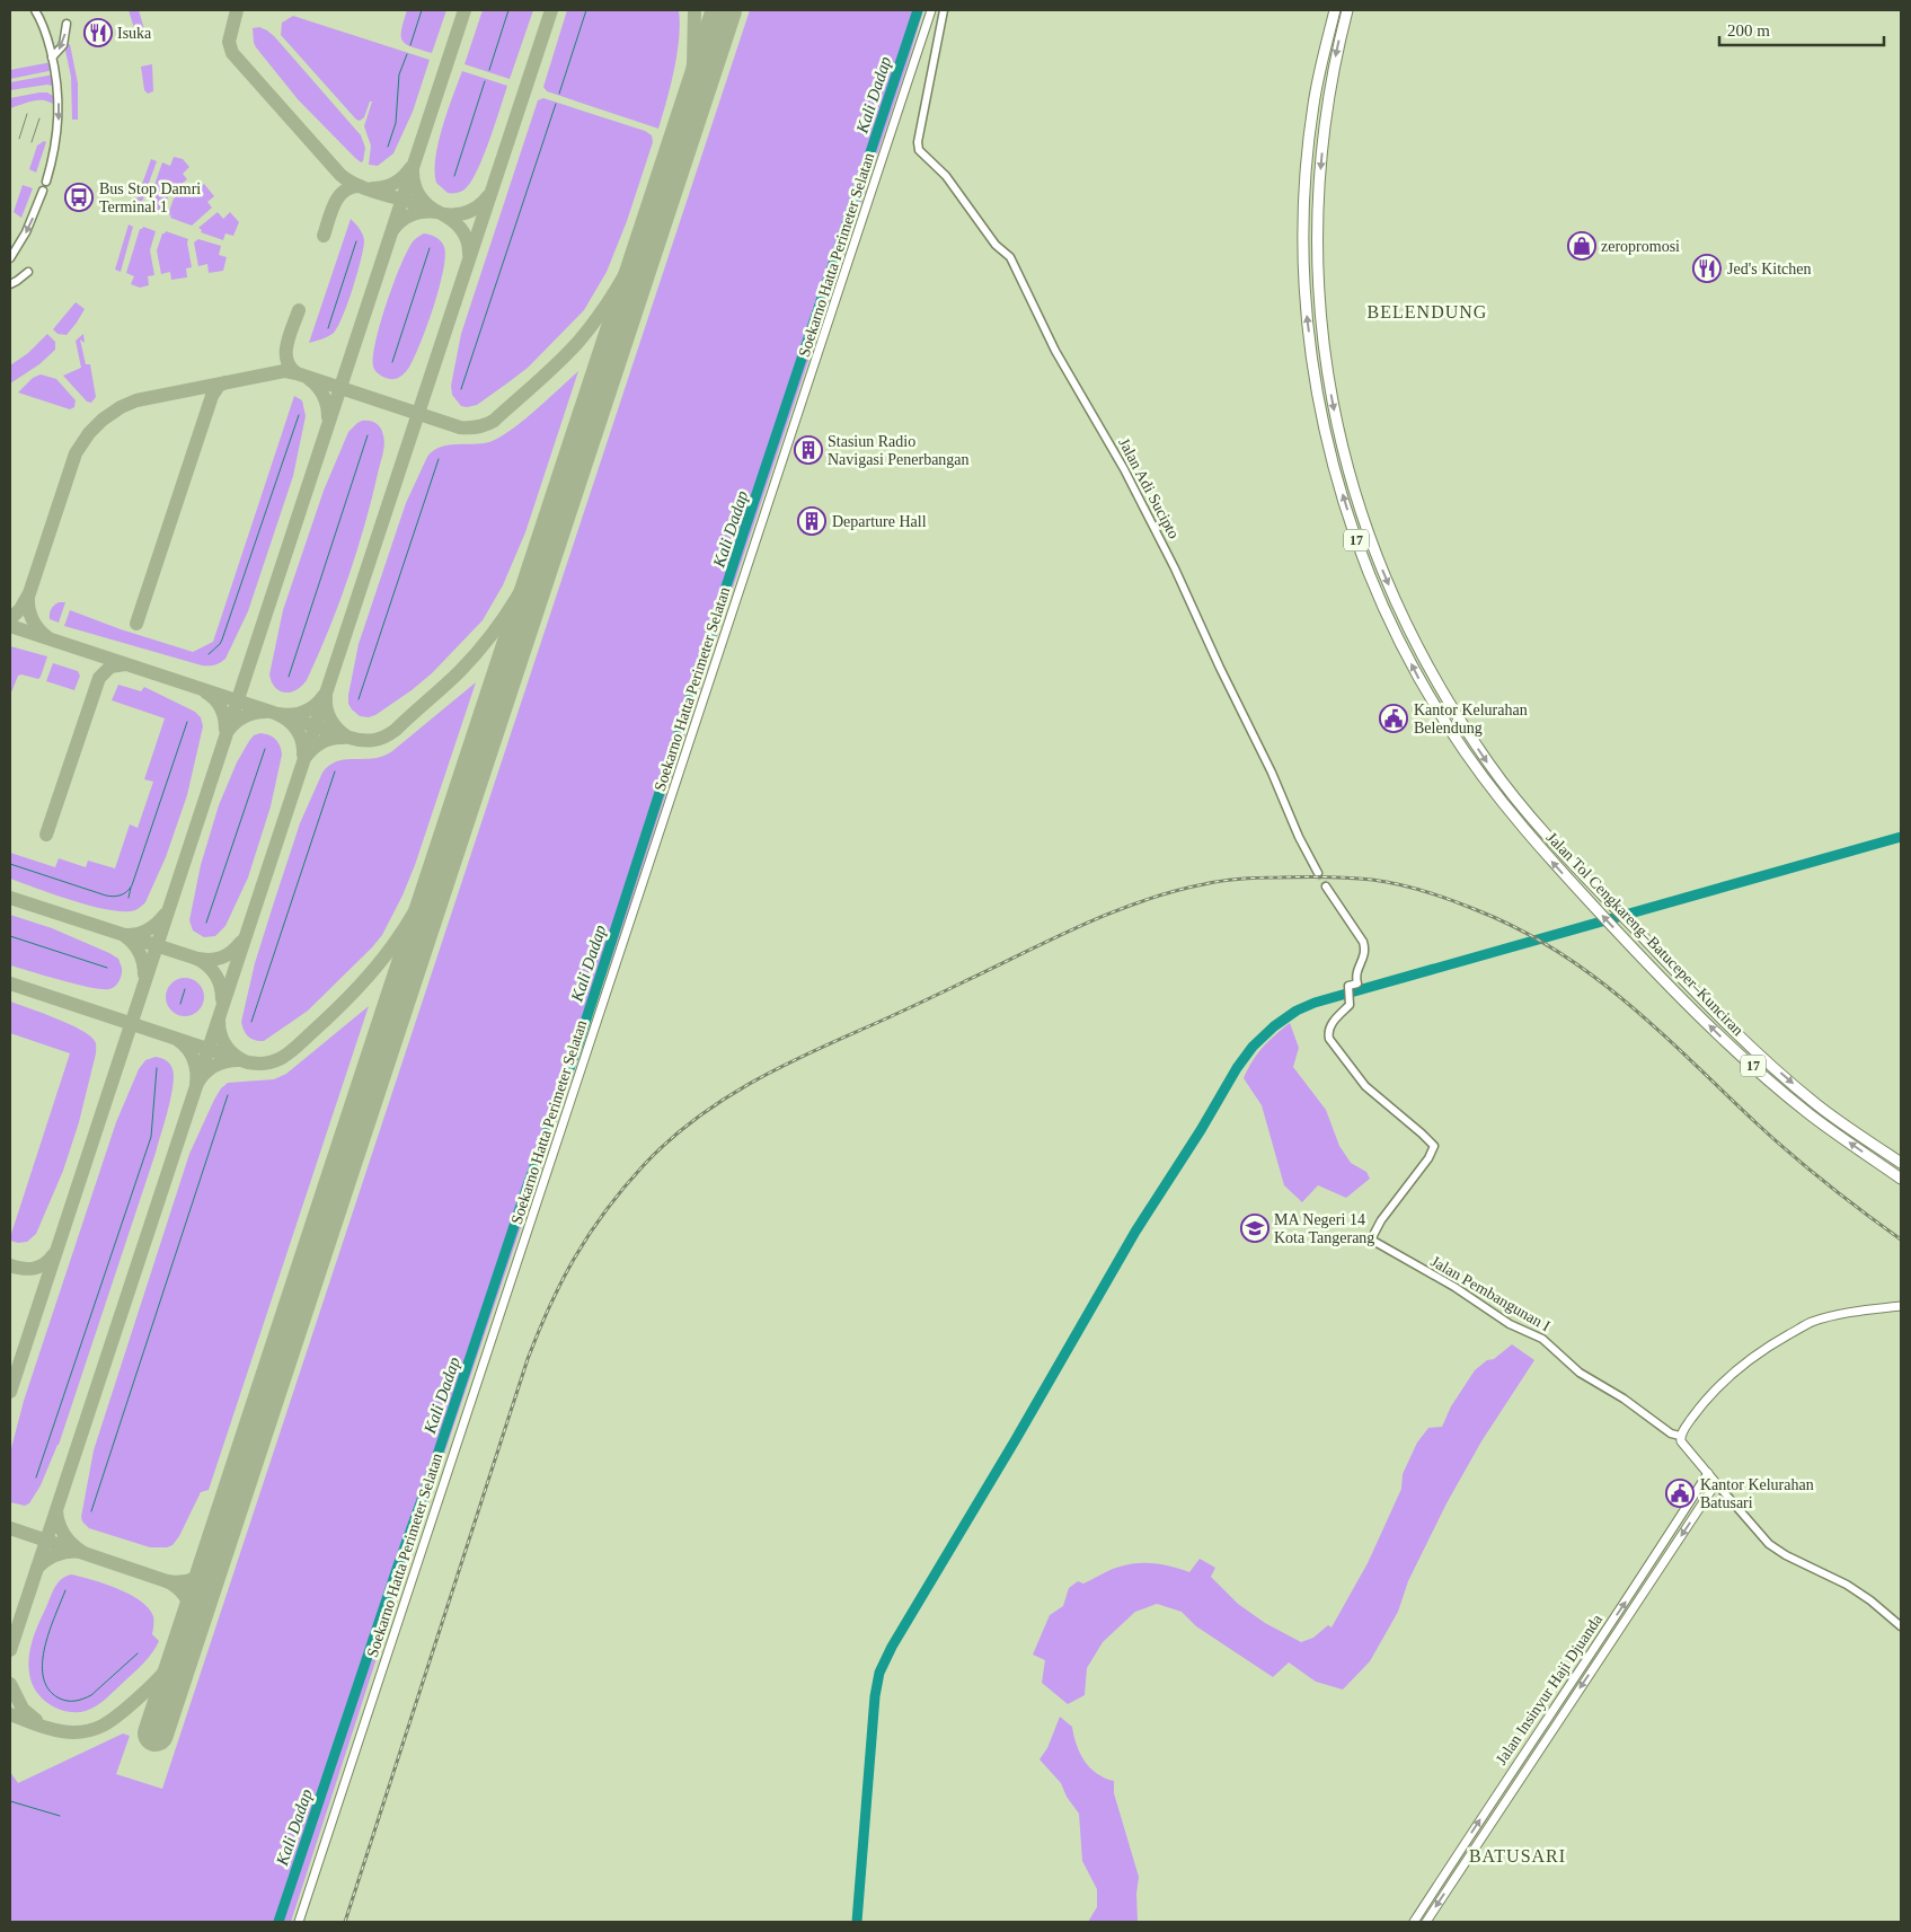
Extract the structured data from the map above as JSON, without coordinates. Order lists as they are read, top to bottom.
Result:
{
  "streets": {
    "highway": ["17", "Jalan Tol Cengkareng–Batuceper–Kunciran"],
    "main road": ["Soekarno Hatta Perimeter Selatan", "Jalan Pembangunan I", "Jalan Insinyur Haji Djuanda"],
    "street": ["Jalan Adi Sucipto"]
  },
  "crossings": [
    ["Jalan Pembangunan I", "Jalan Insinyur Haji Djuanda"]
  ],
  "districts": ["BELENDUNG", "BATUSARI"],
  "water": ["Kali Dadap"],
  "places": {
    "restaurant": ["Isuka", "Jed's Kitchen"],
    "bus stop": ["Bus Stop Damri Terminal 1"],
    "shop": ["zeropromosi"],
    "building": ["Stasiun Radio Navigasi Penerbangan", "Departure Hall"],
    "public building": ["Kantor Kelurahan Belendung", "Kantor Kelurahan Batusari"],
    "school or university": ["MA Negeri 14 Kota Tangerang"]
  },
  "scale_bar": "200 m"
}
